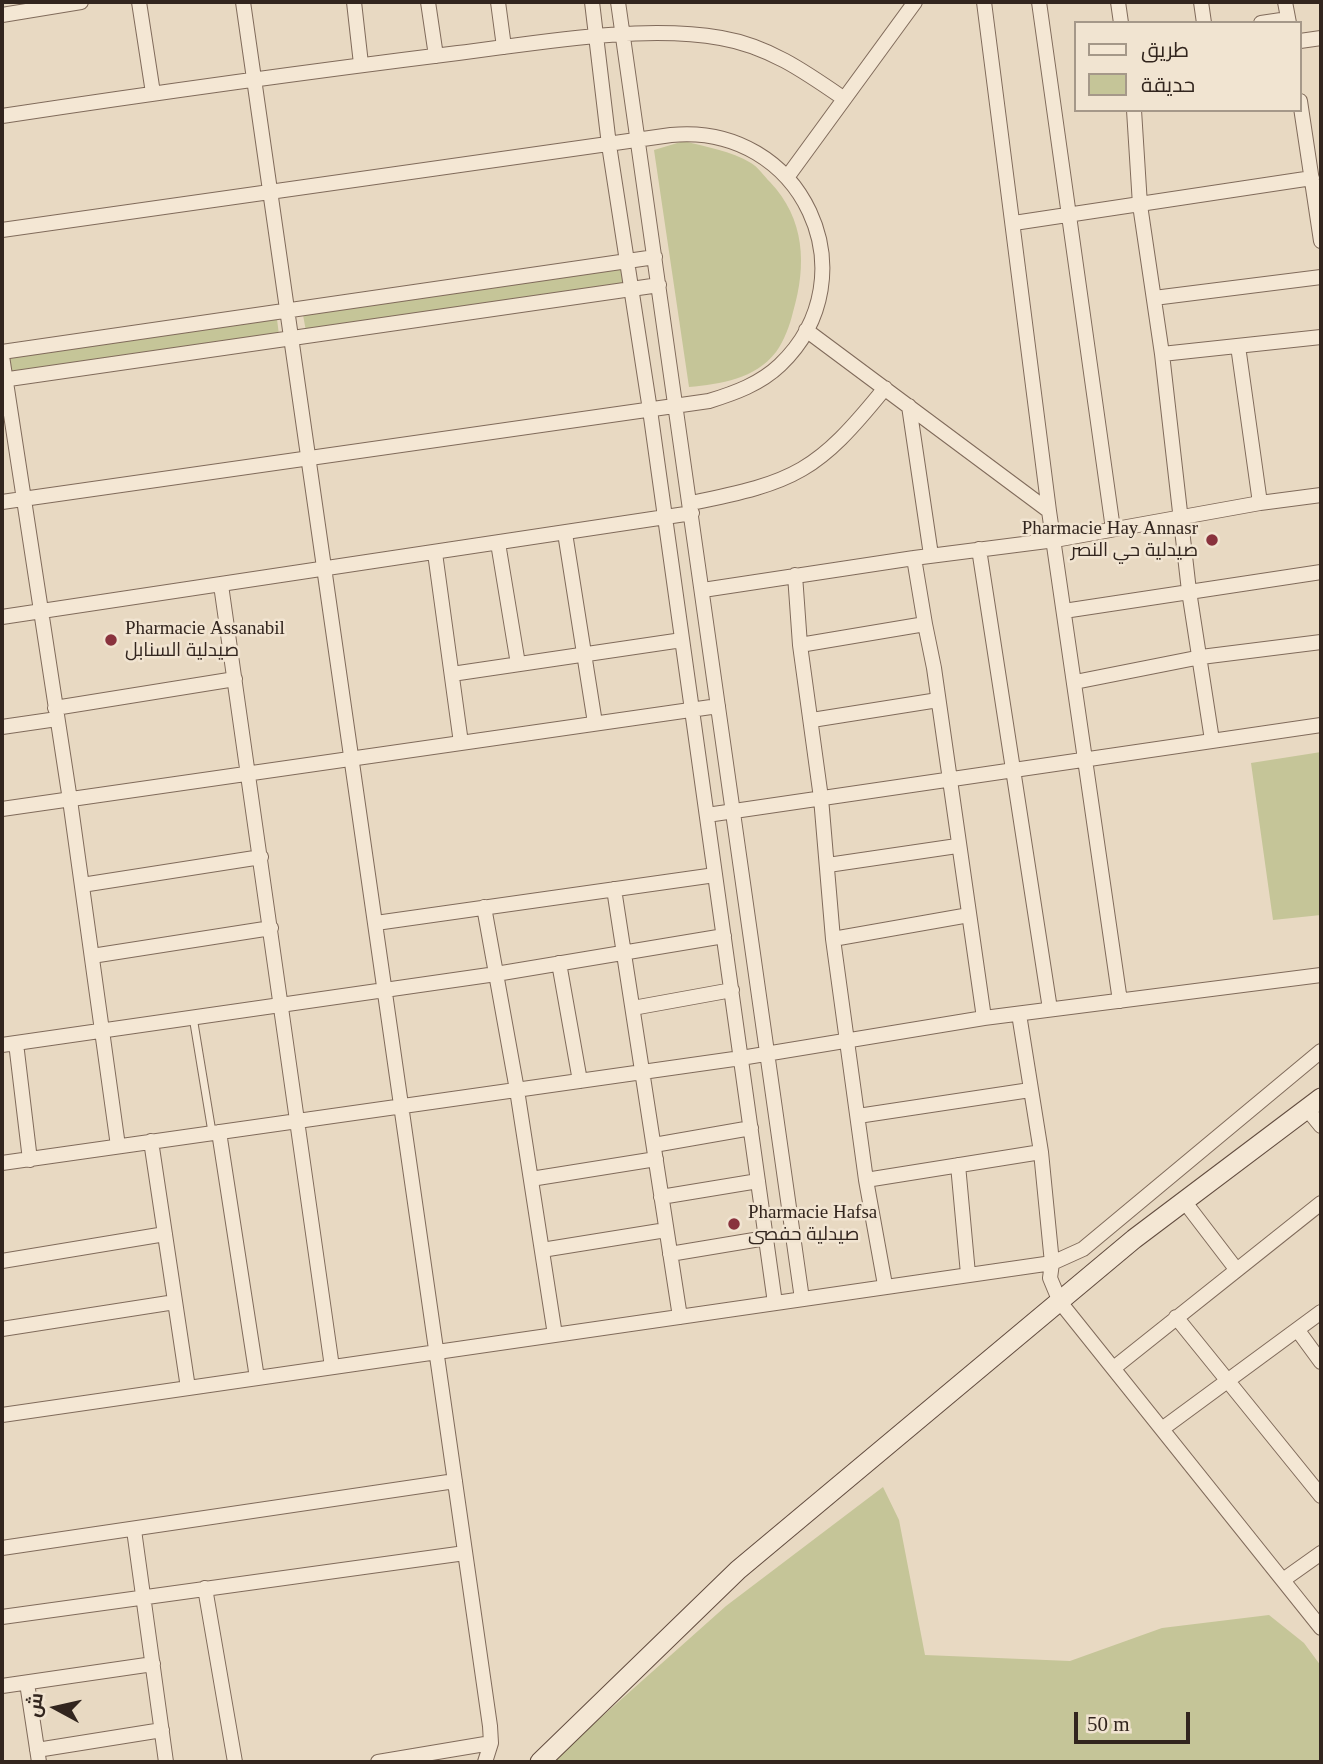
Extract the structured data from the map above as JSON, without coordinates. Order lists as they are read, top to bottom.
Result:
{
  "places": ["Pharmacie Hay Annasr صيدلية حي النصر", "Pharmacie Assanabil صيدلية السنابل", "Pharmacie Hafsa صيدلية حفصى"],
  "legend": ["طريق", "حديقة"],
  "scale_bar": "50 m",
  "north": "left"
}
